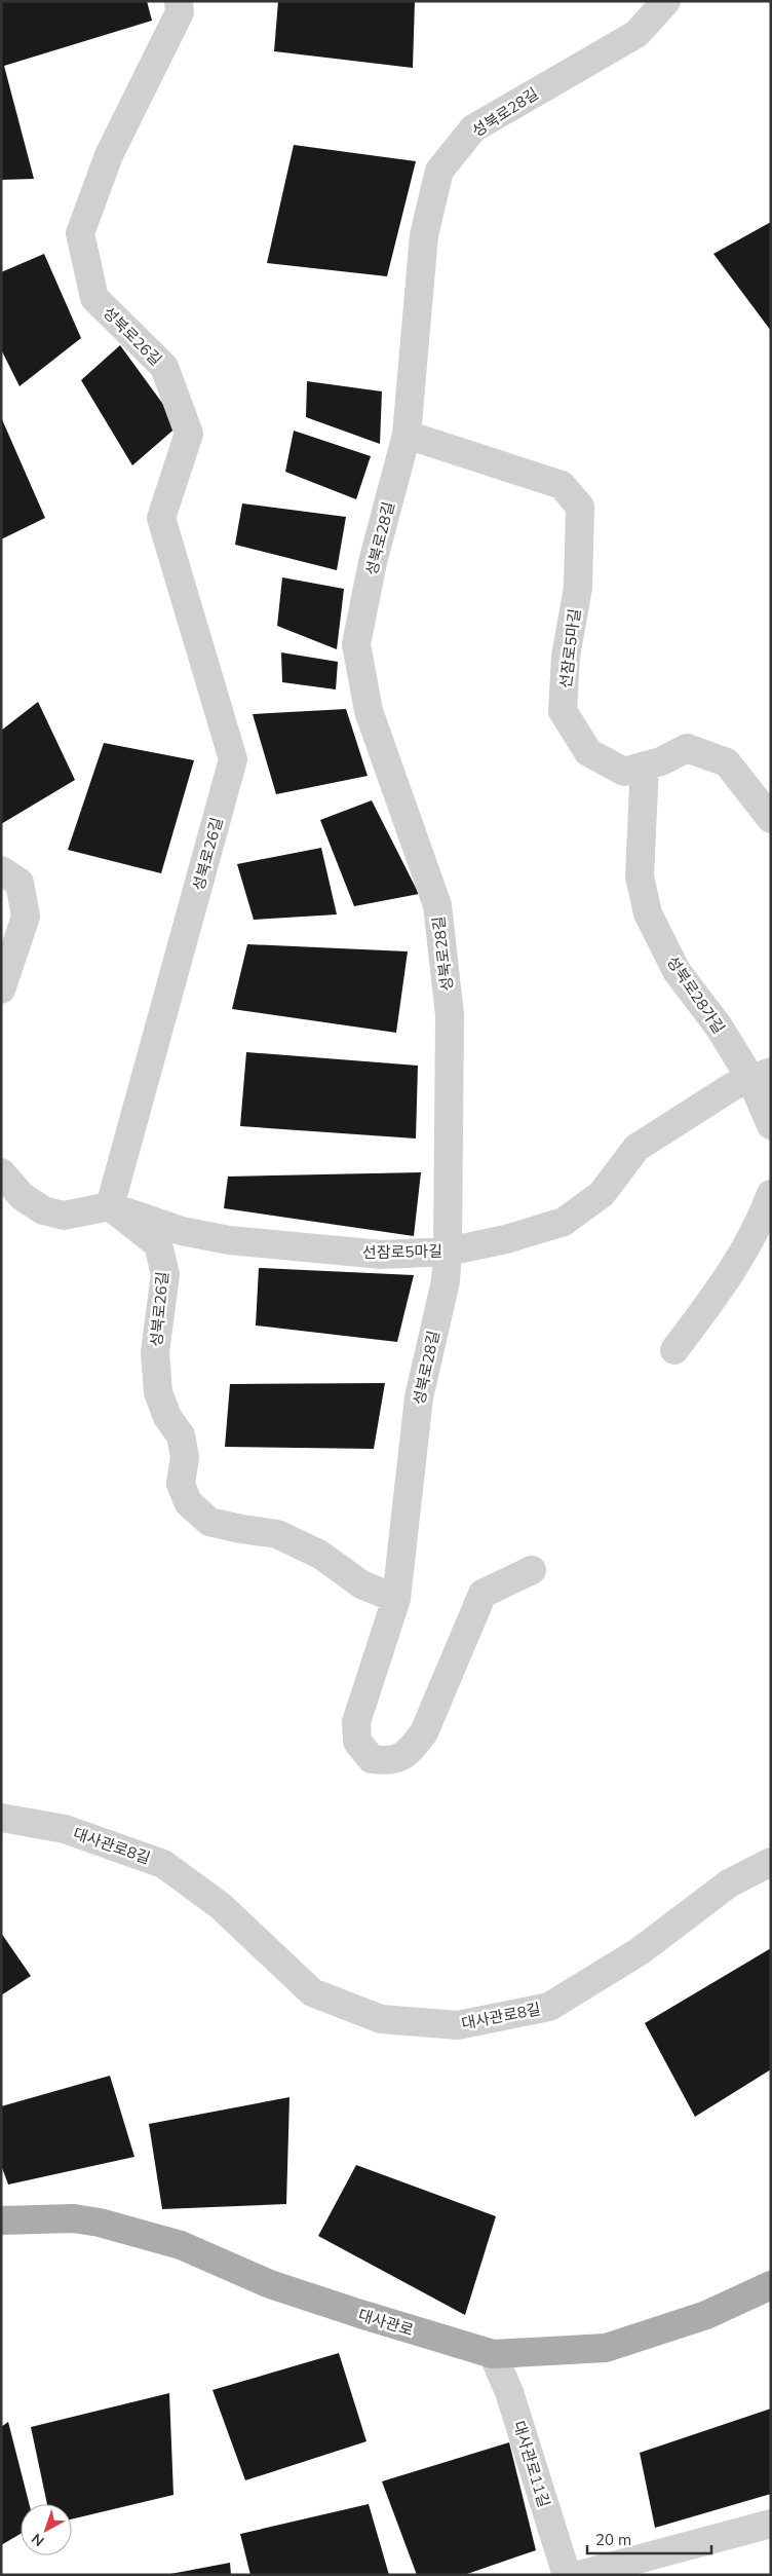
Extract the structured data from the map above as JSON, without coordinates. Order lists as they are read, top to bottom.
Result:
{
  "streets": {
    "main road": ["대사관로"],
    "street": [
      "성북로28길",
      "성북로26길",
      "선잠로5마길",
      "성북로28가길",
      "대사관로8길",
      "대사관로11길"
    ]
  },
  "crossings": [
    ["성북로28길", "성북로26길"],
    ["성북로28길", "선잠로5마길"],
    ["성북로26길", "선잠로5마길"],
    ["선잠로5마길", "성북로28가길"],
    ["대사관로", "대사관로11길"]
  ],
  "scale_bar": "20 m",
  "north": "bottom left"
}
